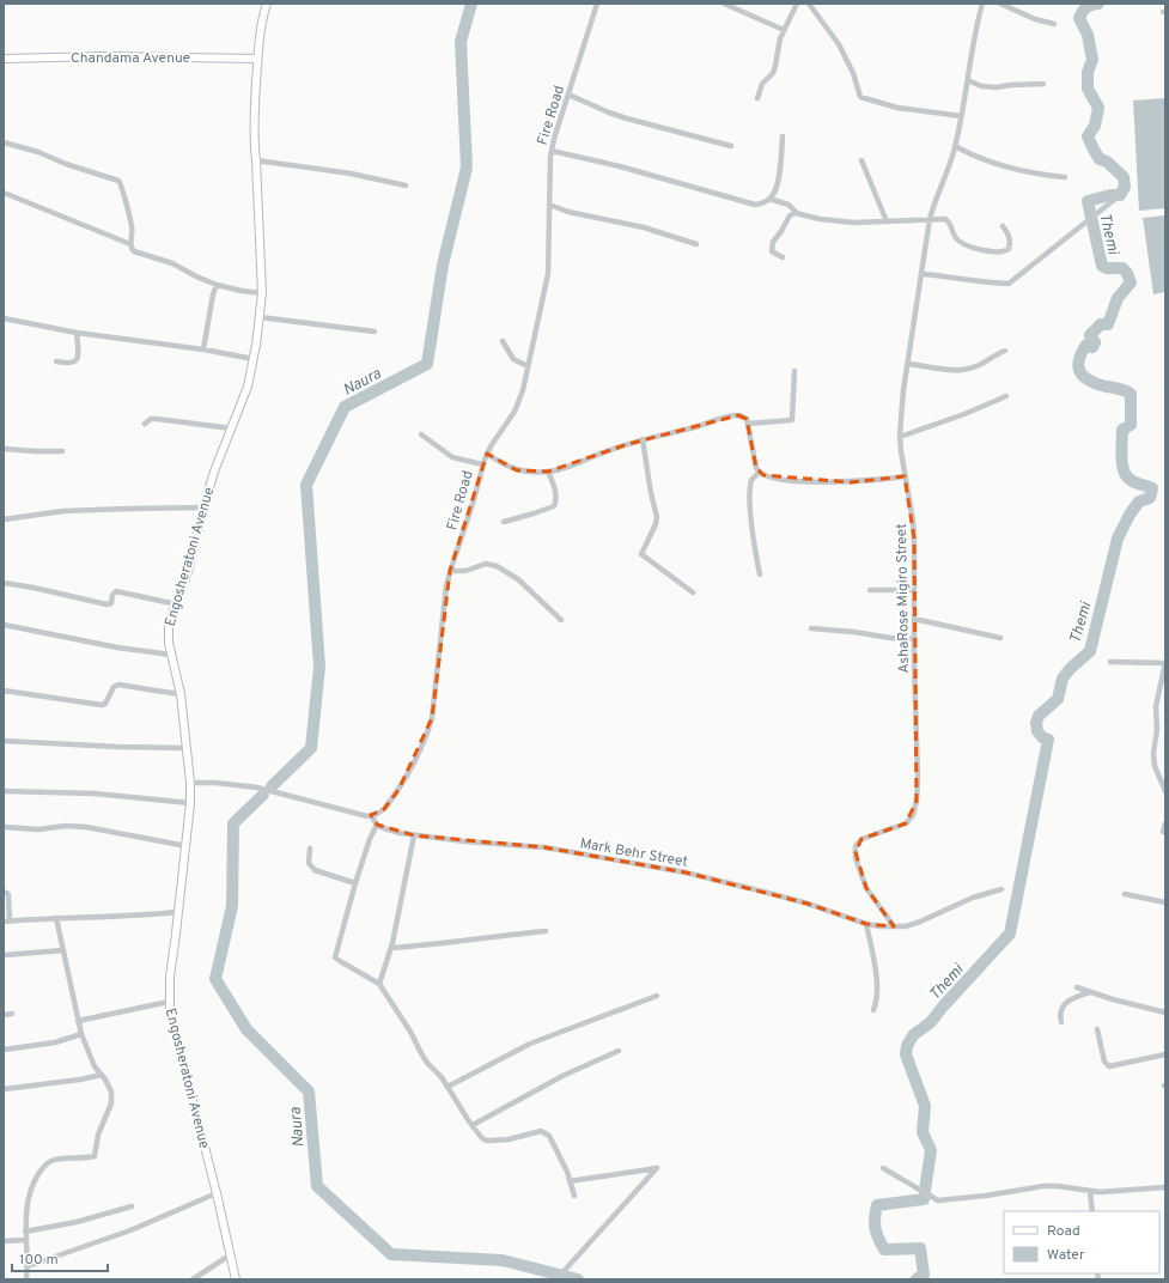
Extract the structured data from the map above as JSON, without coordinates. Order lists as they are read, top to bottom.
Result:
{
  "streets": {
    "street": [
      "Chandama Avenue",
      "Fire Road",
      "Engosheratoni Avenue",
      "AshaRose Migiro Street",
      "Mark Behr Street"
    ]
  },
  "crossings": [
    ["Chandama Avenue", "Engosheratoni Avenue"],
    ["AshaRose Migiro Street", "Mark Behr Street"]
  ],
  "water": ["Themi", "Naura"],
  "legend": ["Road", "Water"],
  "scale_bar": "100 m"
}
